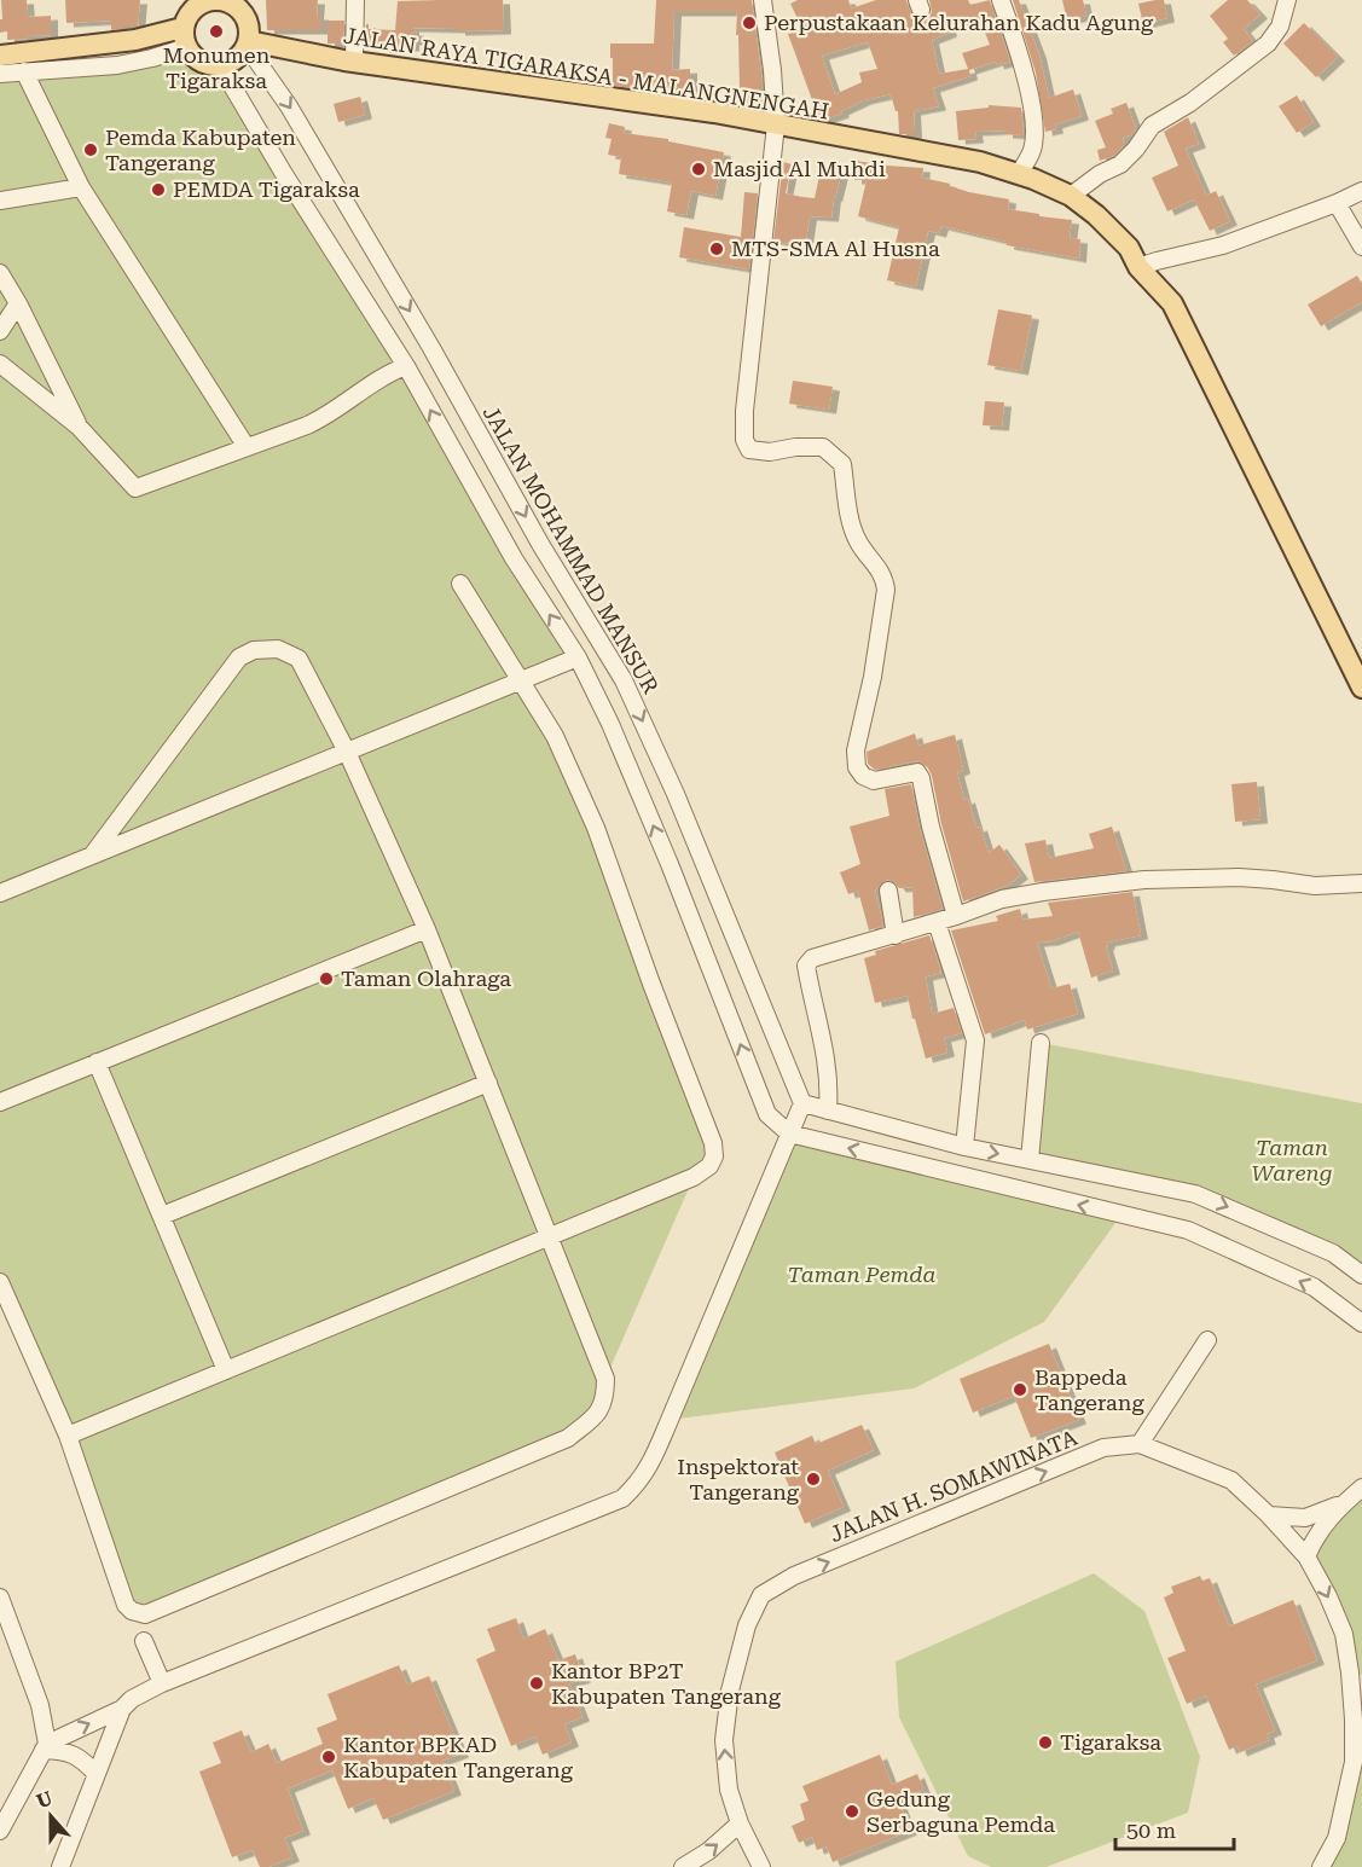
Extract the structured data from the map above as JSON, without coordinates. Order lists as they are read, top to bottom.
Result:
{
  "streets": {
    "main road": ["JALAN RAYA TIGARAKSA - MALANGNENGAH"],
    "street": ["JALAN MOHAMMAD MANSUR", "JALAN H. SOMAWINATA"]
  },
  "crossings": [
    ["JALAN RAYA TIGARAKSA - MALANGNENGAH", "JALAN MOHAMMAD MANSUR"]
  ],
  "parks": ["Taman Wareng", "Taman Pemda"],
  "places": [
    "Perpustakaan Kelurahan Kadu Agung",
    "Monumen Tigaraksa",
    "Pemda Kabupaten Tangerang",
    "Masjid Al Muhdi",
    "PEMDA Tigaraksa",
    "MTS-SMA Al Husna",
    "Taman Olahraga",
    "Bappeda Tangerang",
    "Inspektorat Tangerang",
    "Kantor BP2T Kabupaten Tangerang",
    "Tigaraksa",
    "Kantor BPKAD Kabupaten Tangerang",
    "Gedung Serbaguna Pemda"
  ],
  "scale_bar": "50 m",
  "north": "top"
}
